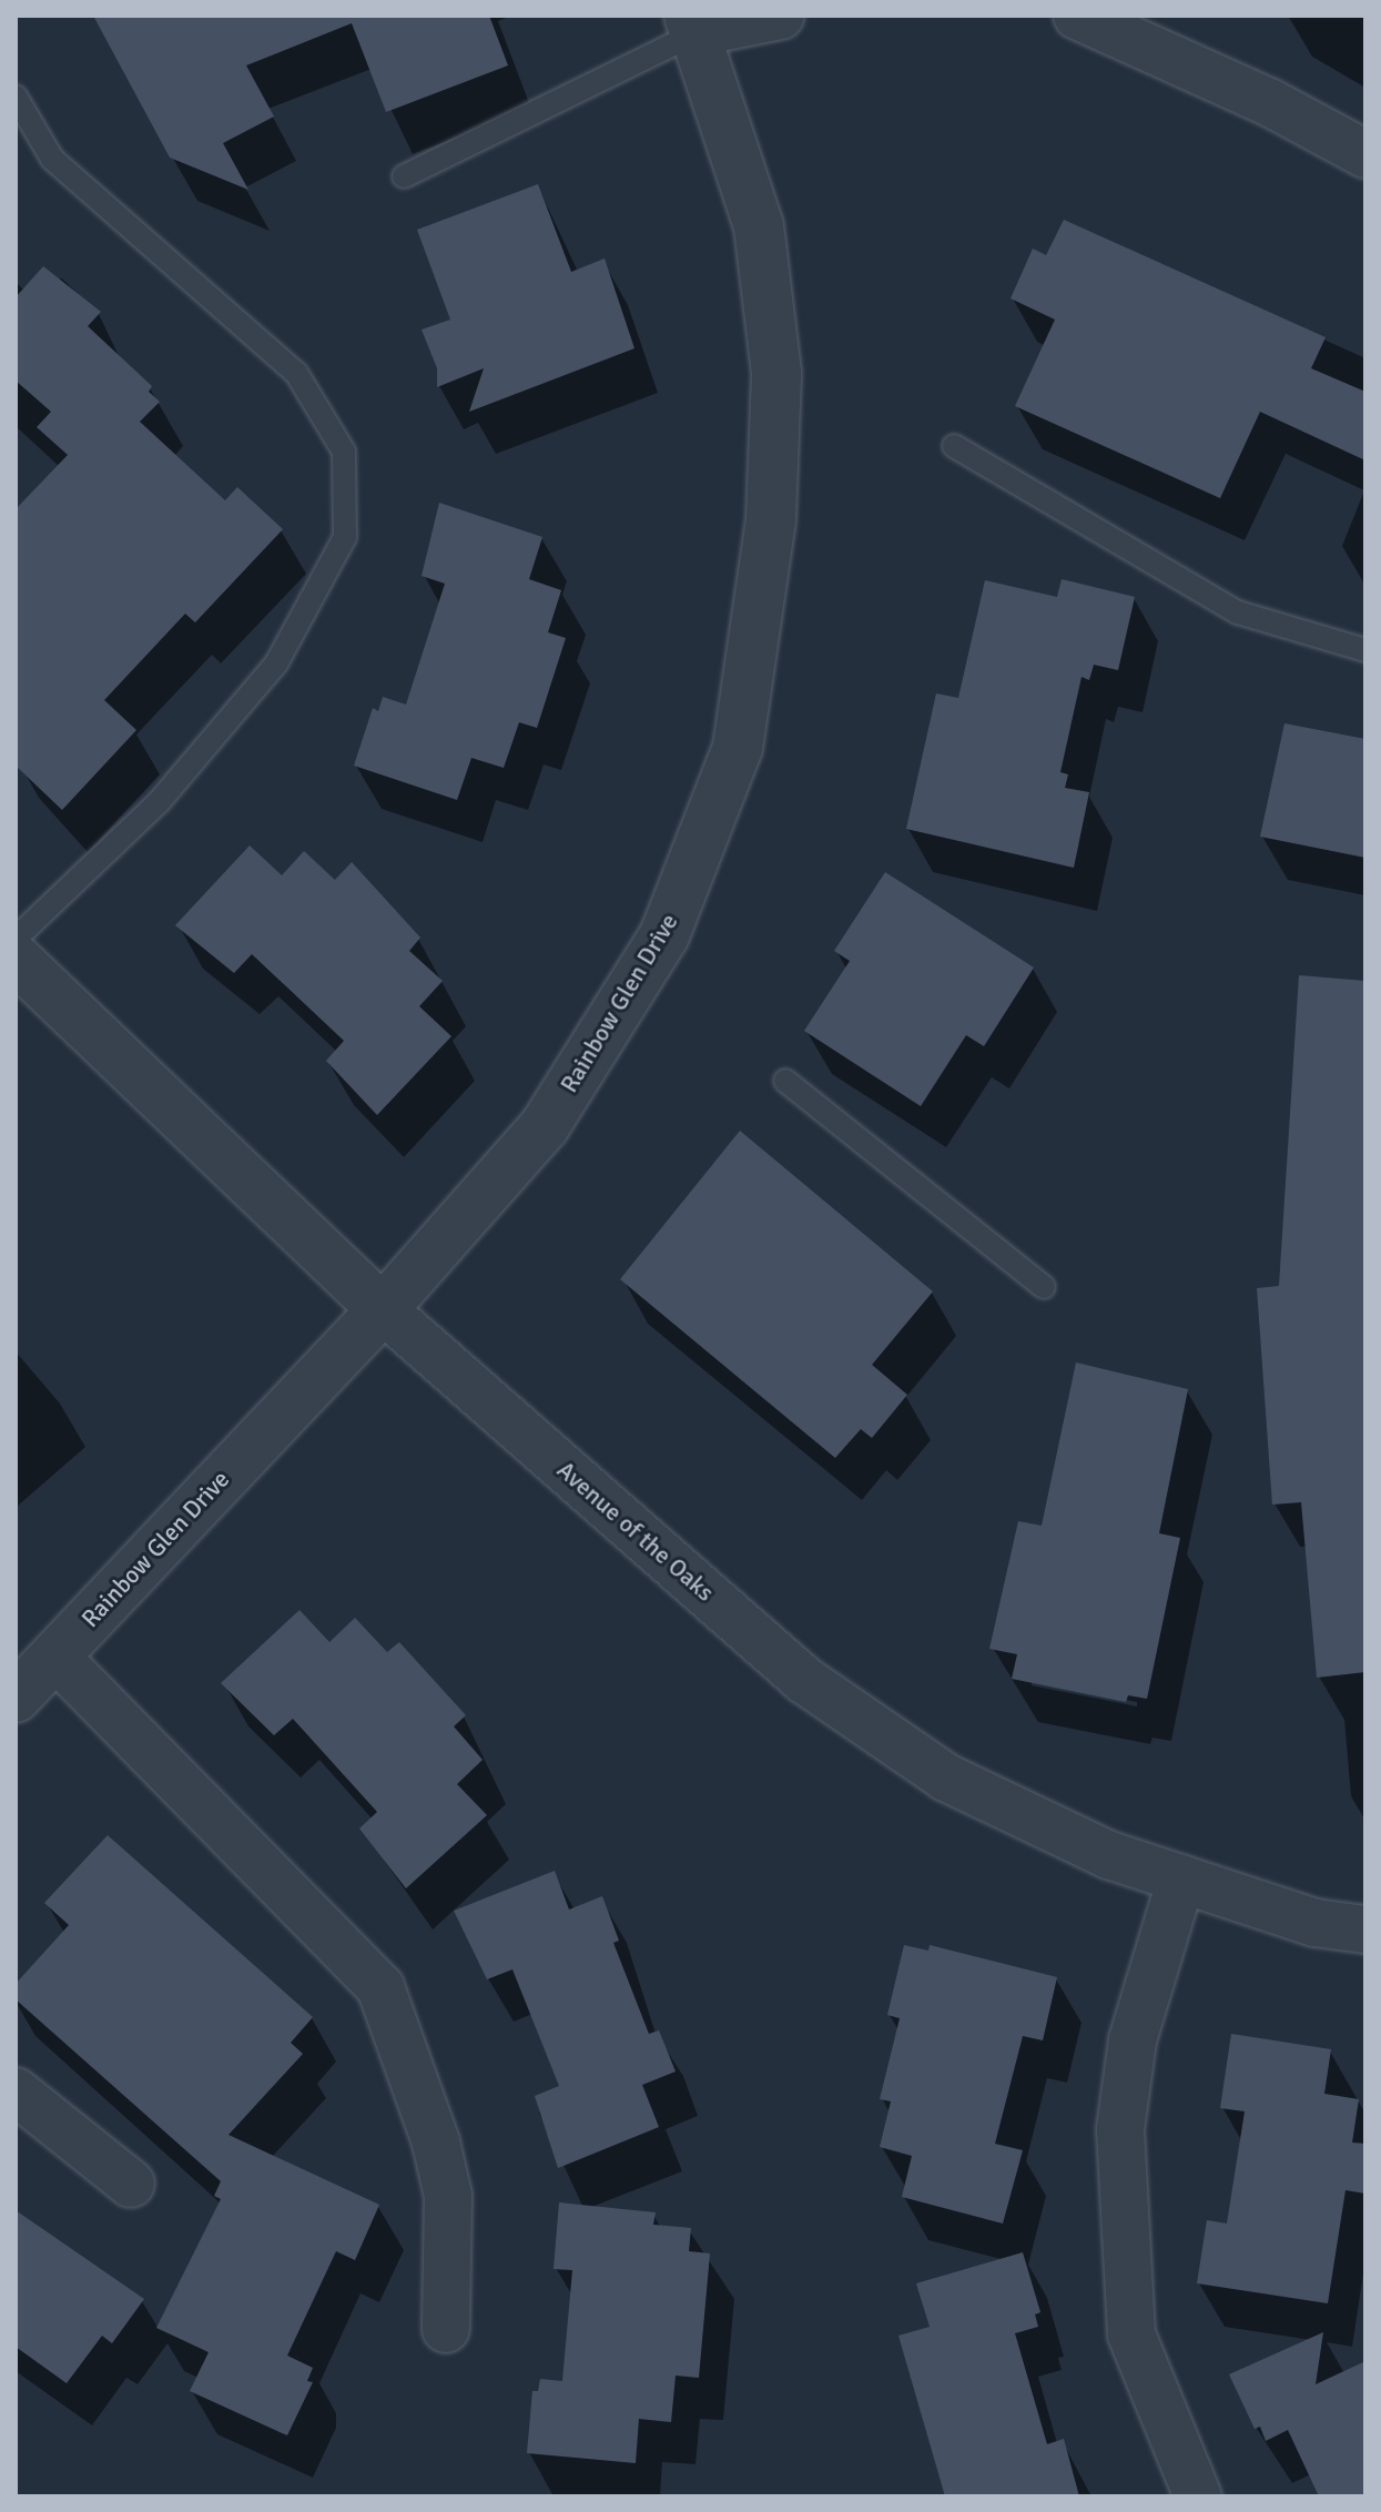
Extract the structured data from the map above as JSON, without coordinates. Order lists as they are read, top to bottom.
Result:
{
  "streets": {
    "street": ["Rainbow Glen Drive", "Avenue of the Oaks"]
  },
  "crossings": [
    ["Rainbow Glen Drive", "Avenue of the Oaks"]
  ]
}
